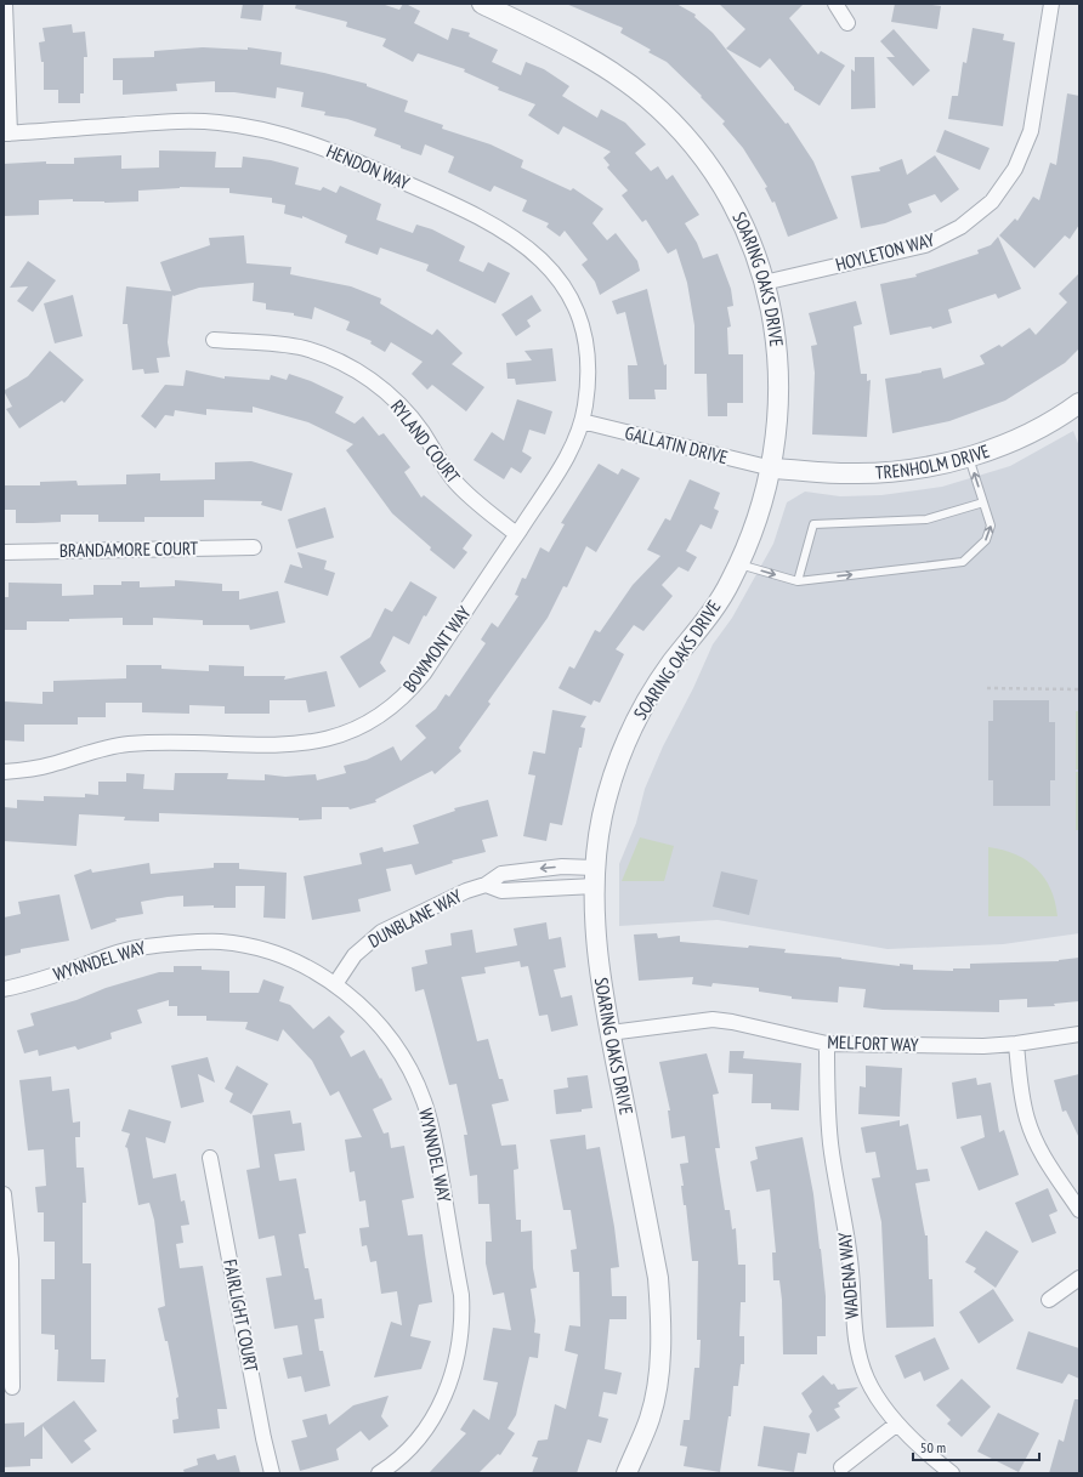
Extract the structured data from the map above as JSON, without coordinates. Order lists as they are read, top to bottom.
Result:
{
  "streets": {
    "street": [
      "HENDON WAY",
      "HOYLETON WAY",
      "SOARING OAKS DRIVE",
      "RYLAND COURT",
      "GALLATIN DRIVE",
      "TRENHOLM DRIVE",
      "BRANDAMORE COURT",
      "BOWMONT WAY",
      "DUNBLANE WAY",
      "WYNNDEL WAY",
      "MELFORT WAY",
      "WADENA WAY",
      "FAIRLIGHT COURT"
    ]
  },
  "crossings": [
    ["HENDON WAY", "GALLATIN DRIVE"],
    ["HENDON WAY", "BOWMONT WAY"],
    ["HOYLETON WAY", "SOARING OAKS DRIVE"],
    ["SOARING OAKS DRIVE", "GALLATIN DRIVE"],
    ["SOARING OAKS DRIVE", "TRENHOLM DRIVE"],
    ["SOARING OAKS DRIVE", "DUNBLANE WAY"],
    ["SOARING OAKS DRIVE", "MELFORT WAY"],
    ["RYLAND COURT", "BOWMONT WAY"],
    ["GALLATIN DRIVE", "TRENHOLM DRIVE"],
    ["GALLATIN DRIVE", "BOWMONT WAY"],
    ["DUNBLANE WAY", "WYNNDEL WAY"],
    ["MELFORT WAY", "WADENA WAY"]
  ],
  "scale_bar": "50 m"
}
